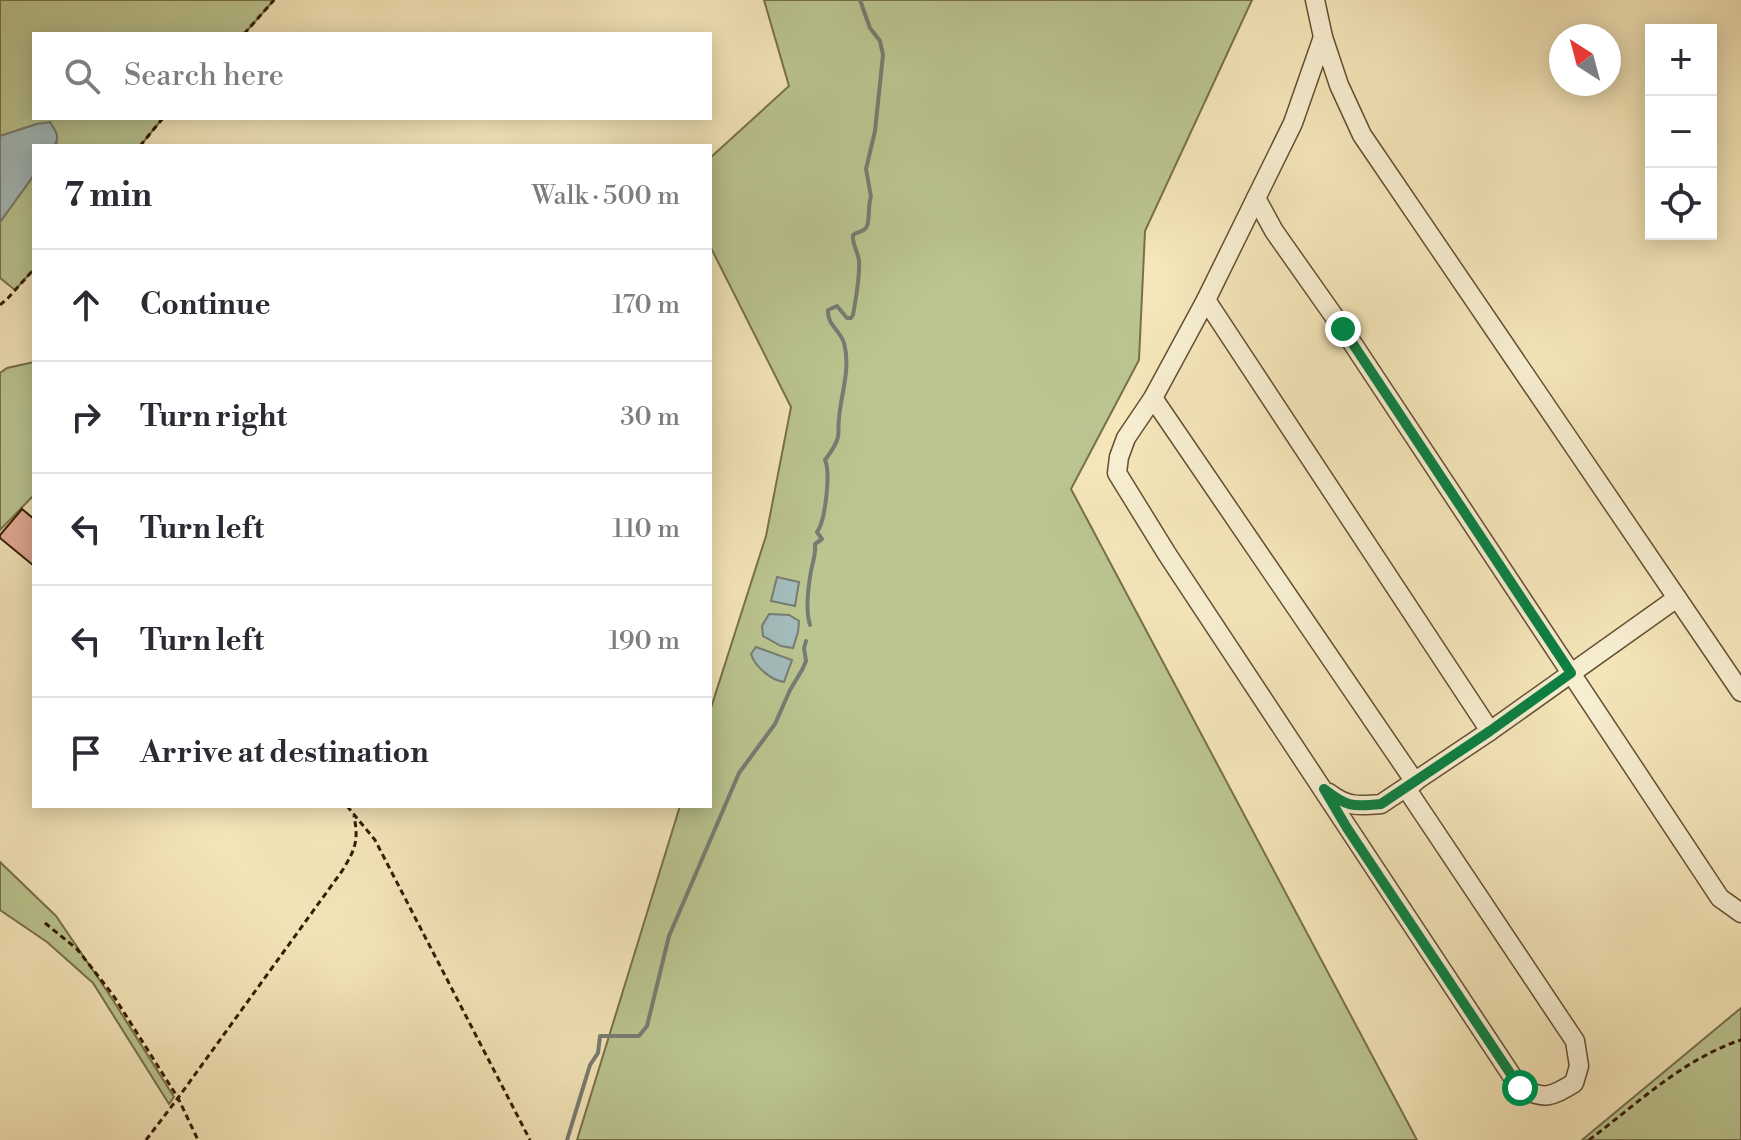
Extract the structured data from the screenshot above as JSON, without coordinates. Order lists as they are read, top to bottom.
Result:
{
  "north": "top left",
  "page": {
    "map_buttons": ["+", "−"],
    "search": "Search here",
    "heading": ["7 min", "Walk · 500 m"],
    "list": [
      ["Continue", "170 m"],
      ["Turn right", "30 m"],
      ["Turn left", "110 m"],
      ["Turn left", "190 m"],
      "Arrive at destination"
    ]
  }
}
